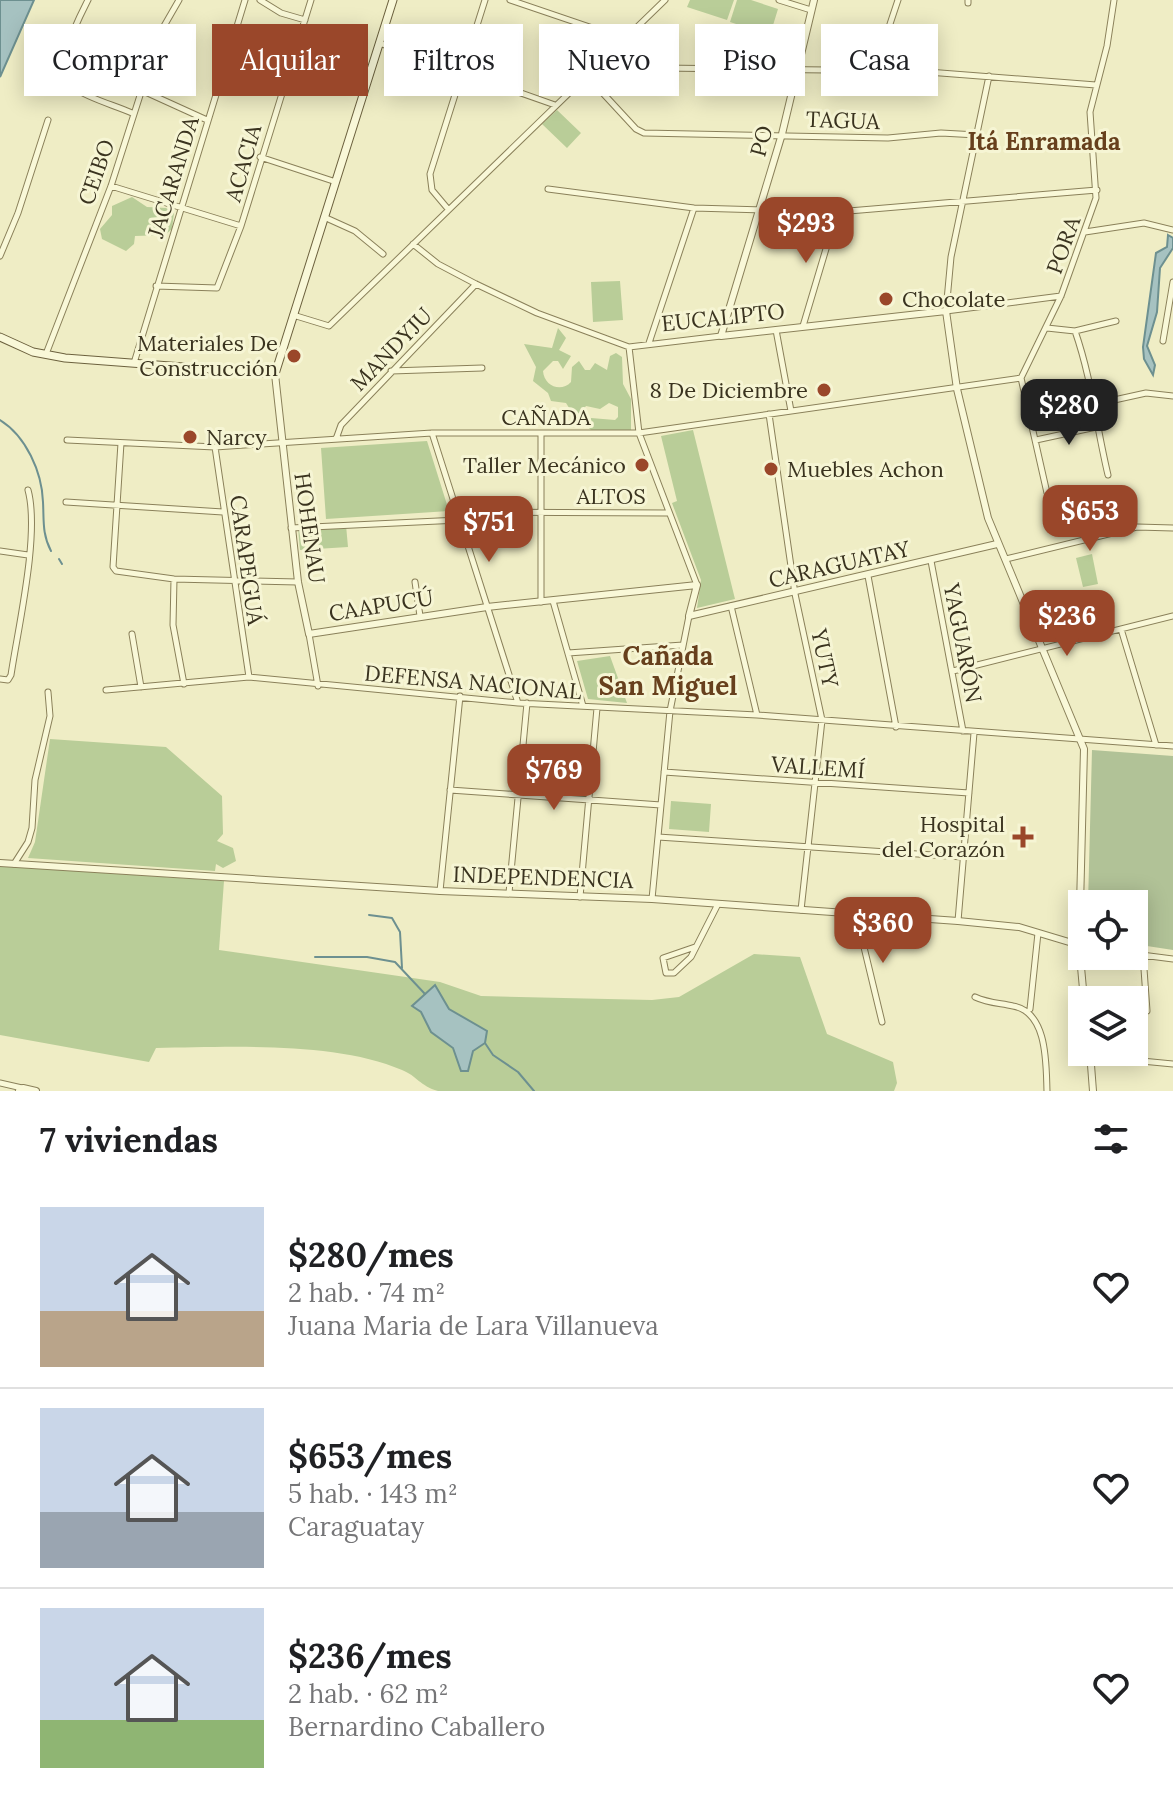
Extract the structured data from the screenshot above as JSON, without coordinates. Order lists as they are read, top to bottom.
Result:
{
  "streets": {
    "street": [
      "TAGUA",
      "PO",
      "ACACIA",
      "CEIBO",
      "JACARANDA",
      "PORA",
      "EUCALIPTO",
      "MANDYJU",
      "CAÑADA",
      "ALTOS",
      "HOHENAU",
      "CARAPEGUÁ",
      "CARAGUATAY",
      "CAAPUCÚ",
      "YAGUARÓN",
      "YUTY",
      "DEFENSA NACIONAL",
      "VALLEMÍ",
      "INDEPENDENCIA"
    ]
  },
  "crossings": [
    ["TAGUA", "PO"],
    ["PO", "EUCALIPTO"],
    ["ACACIA", "JACARANDA"],
    ["PORA", "EUCALIPTO"],
    ["PORA", "CAÑADA"],
    ["MANDYJU", "CAÑADA"],
    ["CAÑADA", "HOHENAU"],
    ["CAÑADA", "CARAPEGUÁ"],
    ["CAÑADA", "YUTY"],
    ["ALTOS", "HOHENAU"],
    ["HOHENAU", "CAAPUCÚ"],
    ["HOHENAU", "DEFENSA NACIONAL"],
    ["CARAPEGUÁ", "DEFENSA NACIONAL"],
    ["CARAGUATAY", "YAGUARÓN"],
    ["CARAGUATAY", "YUTY"],
    ["YAGUARÓN", "DEFENSA NACIONAL"],
    ["YUTY", "DEFENSA NACIONAL"],
    ["YUTY", "VALLEMÍ"],
    ["YUTY", "INDEPENDENCIA"]
  ],
  "districts": ["Itá Enramada", "Cañada San Miguel"],
  "places": {
    "other": [
      "Chocolate",
      "Materiales De Construcción",
      "8 De Diciembre",
      "Narcy",
      "Taller Mecánico",
      "Muebles Achon"
    ],
    "health": ["Hospital del Corazón"]
  },
  "page": {
    "chip": [
      "Comprar",
      "Alquilar",
      "Filtros",
      "Nuevo",
      "Piso",
      "Casa"
    ],
    "price": [
      "$293",
      "$280",
      "$653",
      "$751",
      "$236",
      "$769",
      "$360"
    ],
    "heading": "7 viviendas",
    "list": [
      {
        "name": "$280/mes",
        "note": "2 hab. · 74 m² · Juana Maria de Lara Villanueva"
      },
      {
        "name": "$653/mes",
        "note": "5 hab. · 143 m² · Caraguatay"
      },
      {
        "name": "$236/mes",
        "note": "2 hab. · 62 m² · Bernardino Caballero"
      }
    ]
  }
}
